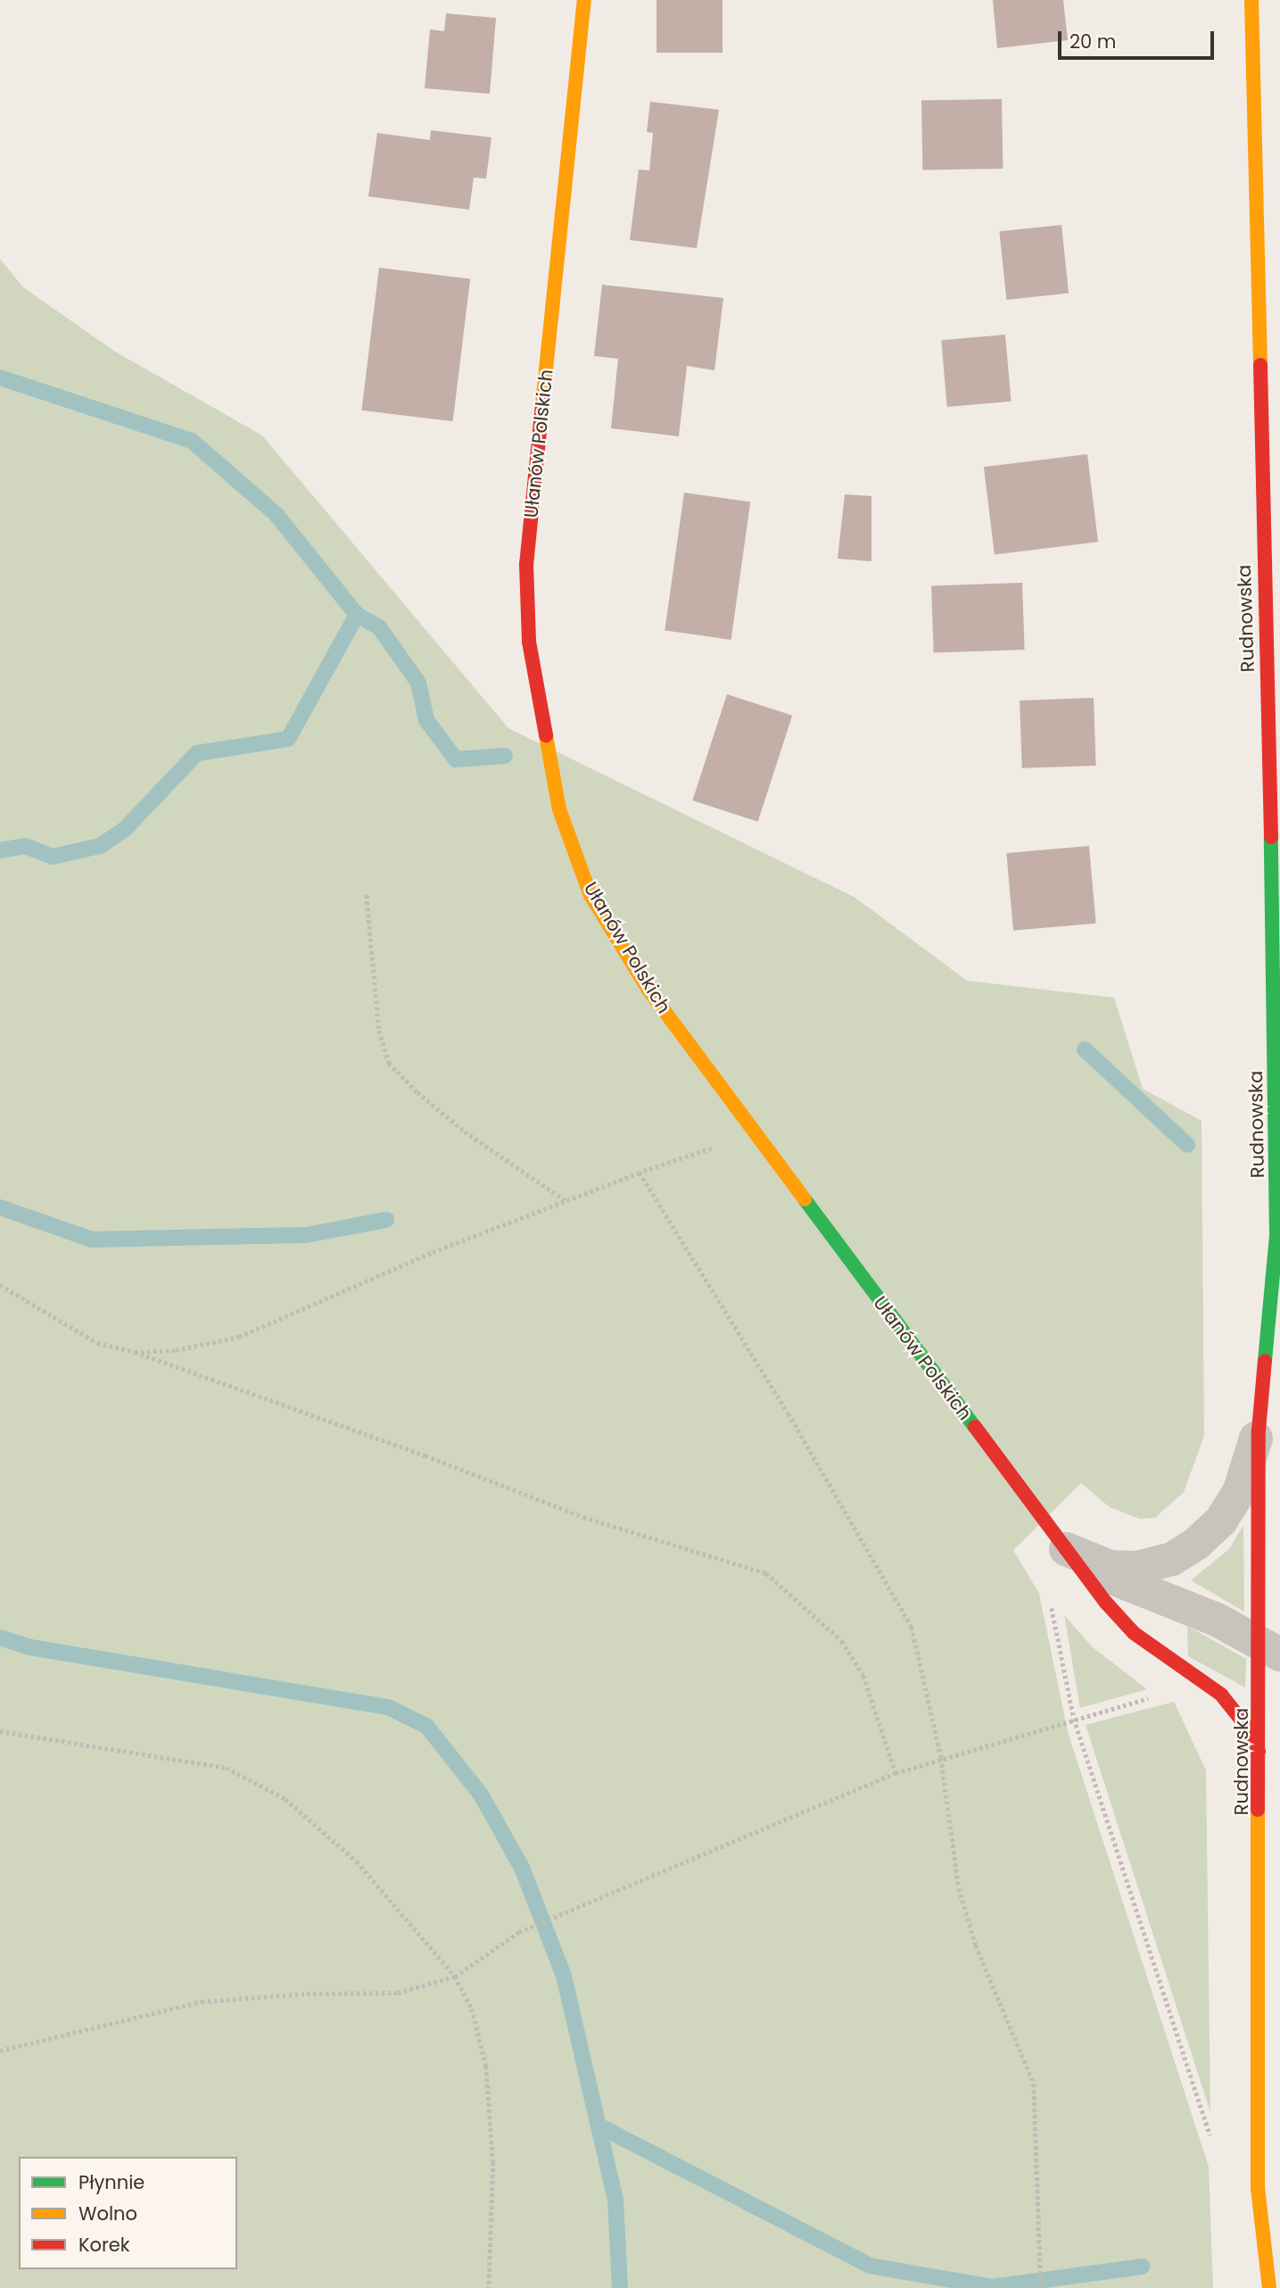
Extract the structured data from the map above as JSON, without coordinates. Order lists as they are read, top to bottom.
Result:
{
  "streets": {
    "main road": ["Ułanów Polskich", "Rudnowska"]
  },
  "crossings": [
    ["Ułanów Polskich", "Rudnowska"]
  ],
  "legend": ["Płynnie", "Wolno", "Korek"],
  "scale_bar": "20 m"
}
